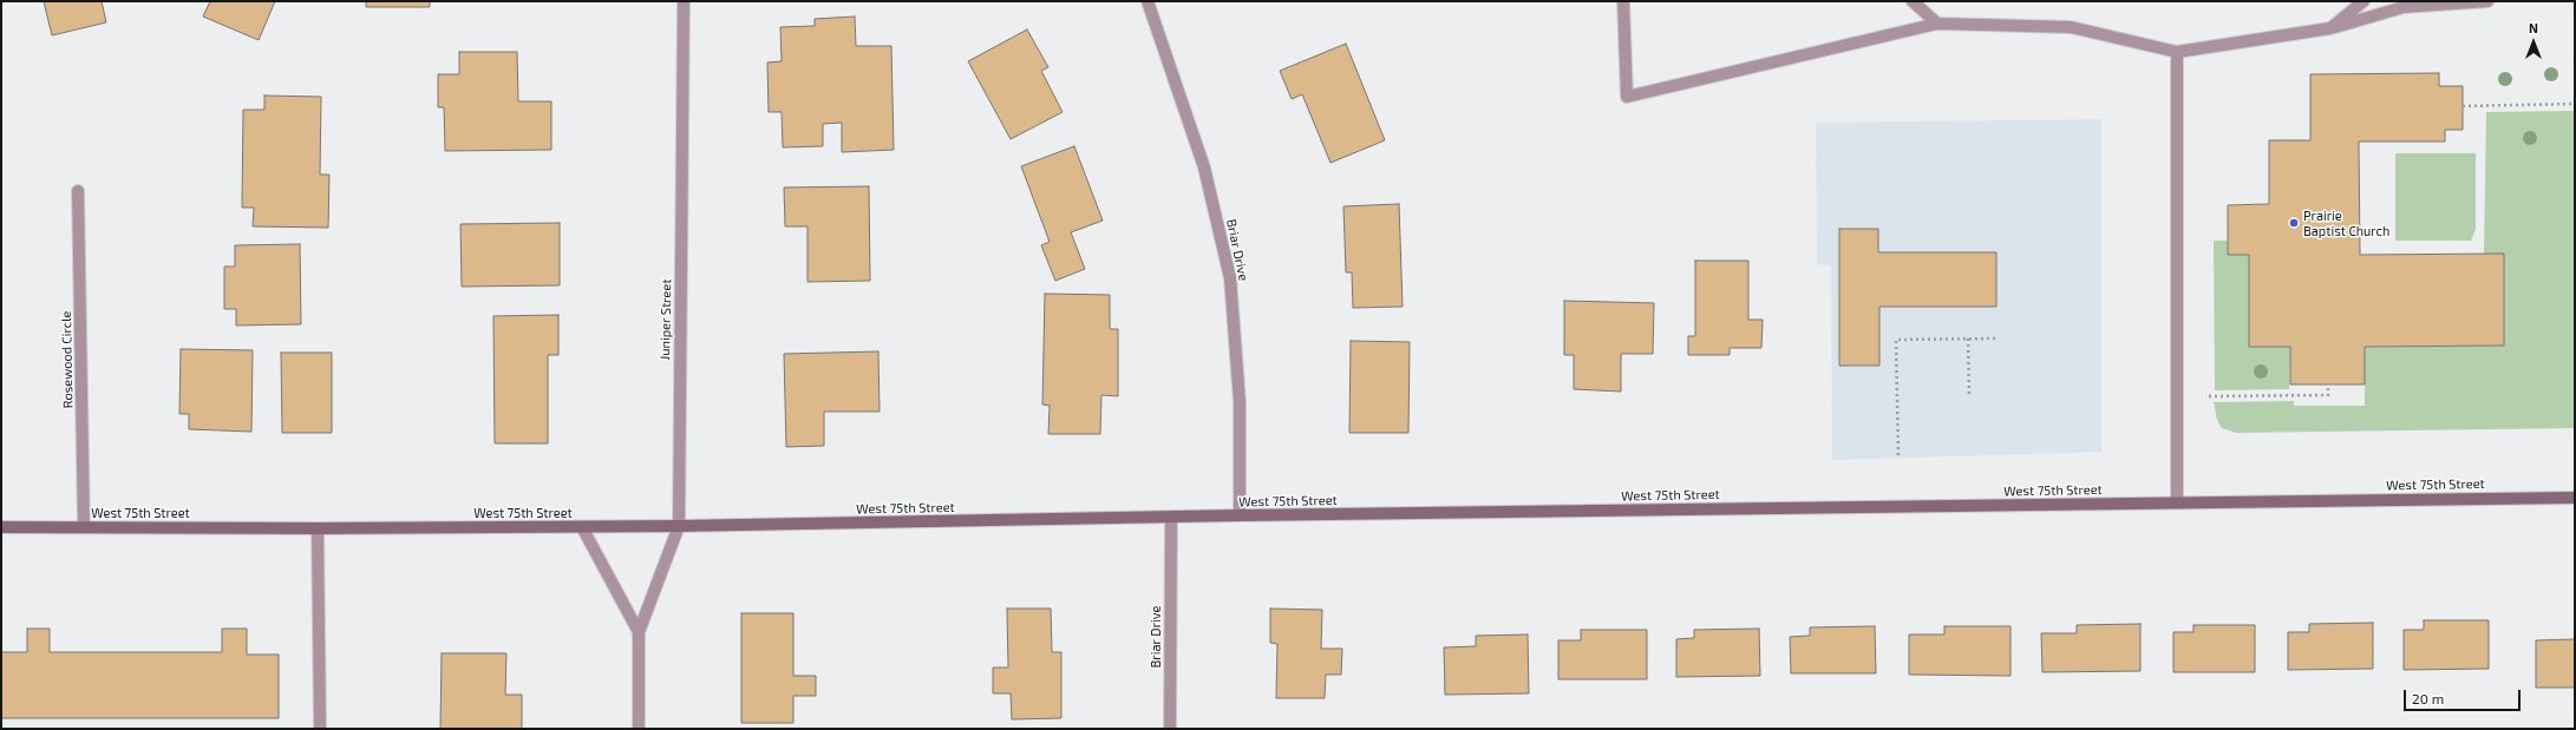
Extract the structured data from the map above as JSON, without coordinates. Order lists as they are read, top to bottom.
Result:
{
  "streets": {
    "main road": ["West 75th Street"],
    "street": ["Briar Drive", "Juniper Street", "Rosewood Circle"]
  },
  "crossings": [
    ["Briar Drive", "West 75th Street"],
    ["Juniper Street", "West 75th Street"],
    ["Rosewood Circle", "West 75th Street"]
  ],
  "places": ["Prairie Baptist Church"],
  "scale_bar": "20 m",
  "north": "top"
}
